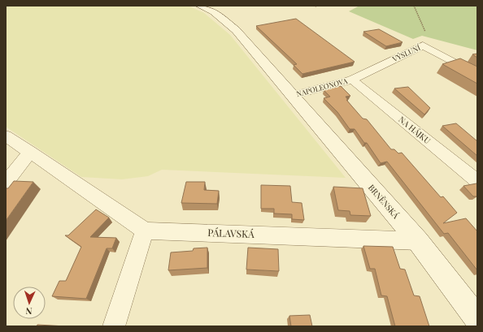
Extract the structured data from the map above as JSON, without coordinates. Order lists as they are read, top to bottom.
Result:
{
  "streets": {
    "main road": ["BRNĚNSKÁ"],
    "street": [
      "VÝSLUNÍ",
      "NAPOLEONOVA",
      "NA HÁJKU",
      "PÁLAVSKÁ"
    ]
  },
  "crossings": [
    ["VÝSLUNÍ", "NAPOLEONOVA"],
    ["VÝSLUNÍ", "NA HÁJKU"],
    ["NAPOLEONOVA", "NA HÁJKU"],
    ["NAPOLEONOVA", "BRNĚNSKÁ"],
    ["BRNĚNSKÁ", "PÁLAVSKÁ"]
  ],
  "north": "bottom"
}
